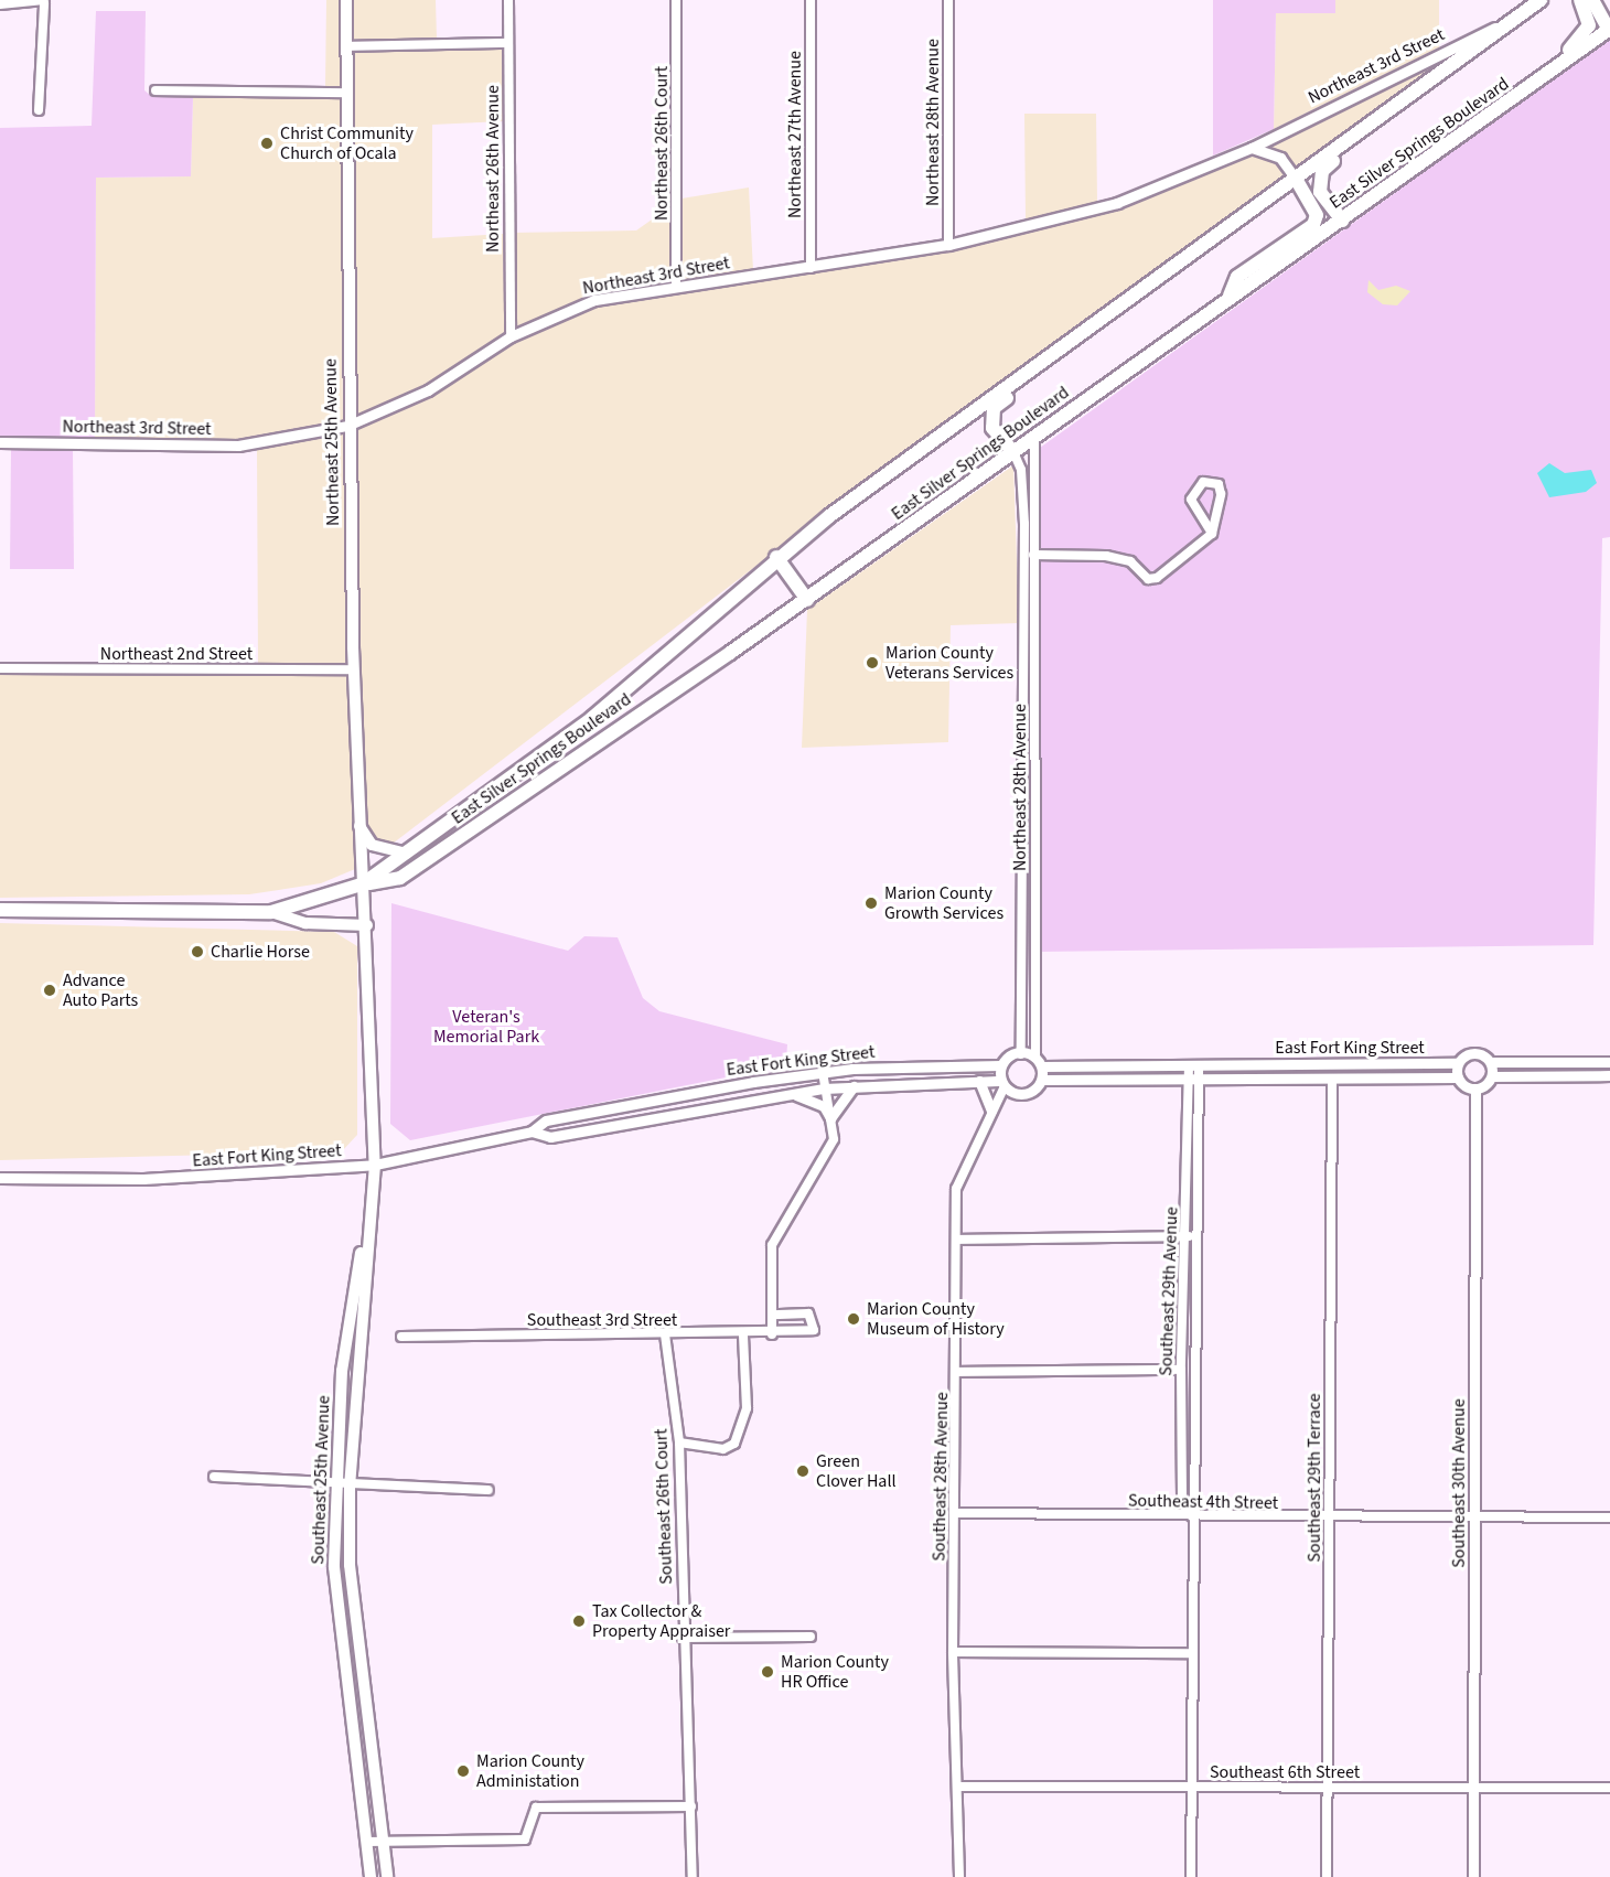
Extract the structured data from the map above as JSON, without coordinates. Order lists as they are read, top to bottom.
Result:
{
  "streets": {
    "main road": ["East Silver Springs Boulevard", "Northeast 25th Avenue", "Southeast 25th Avenue"],
    "street": [
      "Northeast 3rd Street",
      "Northeast 28th Avenue",
      "Northeast 27th Avenue",
      "Northeast 26th Court",
      "Northeast 26th Avenue",
      "Northeast 2nd Street",
      "East Fort King Street",
      "Southeast 29th Avenue",
      "Southeast 3rd Street",
      "Southeast 28th Avenue",
      "Southeast 29th Terrace",
      "Southeast 30th Avenue",
      "Southeast 4th Street",
      "Southeast 26th Court",
      "Southeast 6th Street"
    ]
  },
  "crossings": [
    ["Northeast 3rd Street", "Northeast 28th Avenue"],
    ["Northeast 3rd Street", "Northeast 27th Avenue"],
    ["Northeast 3rd Street", "Northeast 26th Court"],
    ["Northeast 3rd Street", "East Silver Springs Boulevard"],
    ["Northeast 3rd Street", "Northeast 26th Avenue"],
    ["Northeast 3rd Street", "Northeast 25th Avenue"],
    ["Northeast 28th Avenue", "East Silver Springs Boulevard"],
    ["Northeast 28th Avenue", "East Fort King Street"],
    ["Northeast 28th Avenue", "Southeast 28th Avenue"],
    ["East Silver Springs Boulevard", "Northeast 25th Avenue"],
    ["East Silver Springs Boulevard", "Southeast 25th Avenue"],
    ["Northeast 25th Avenue", "Northeast 2nd Street"],
    ["Northeast 25th Avenue", "Southeast 25th Avenue"],
    ["East Fort King Street", "Southeast 29th Avenue"],
    ["East Fort King Street", "Southeast 28th Avenue"],
    ["East Fort King Street", "Southeast 29th Terrace"],
    ["East Fort King Street", "Southeast 25th Avenue"],
    ["East Fort King Street", "Southeast 30th Avenue"],
    ["Southeast 29th Avenue", "Southeast 4th Street"],
    ["Southeast 29th Avenue", "Southeast 6th Street"],
    ["Southeast 3rd Street", "Southeast 26th Court"],
    ["Southeast 28th Avenue", "Southeast 4th Street"],
    ["Southeast 28th Avenue", "Southeast 6th Street"],
    ["Southeast 29th Terrace", "Southeast 4th Street"],
    ["Southeast 29th Terrace", "Southeast 6th Street"],
    ["Southeast 30th Avenue", "Southeast 4th Street"],
    ["Southeast 30th Avenue", "Southeast 6th Street"]
  ],
  "parks": ["Veteran's Memorial Park"],
  "places": [
    "Christ Community Church of Ocala",
    "Marion County Veterans Services",
    "Marion County Growth Services",
    "Charlie Horse",
    "Advance Auto Parts",
    "Marion County Museum of History",
    "Green Clover Hall",
    "Tax Collector & Property Appraiser",
    "Marion County HR Office",
    "Marion County Administation"
  ]
}
